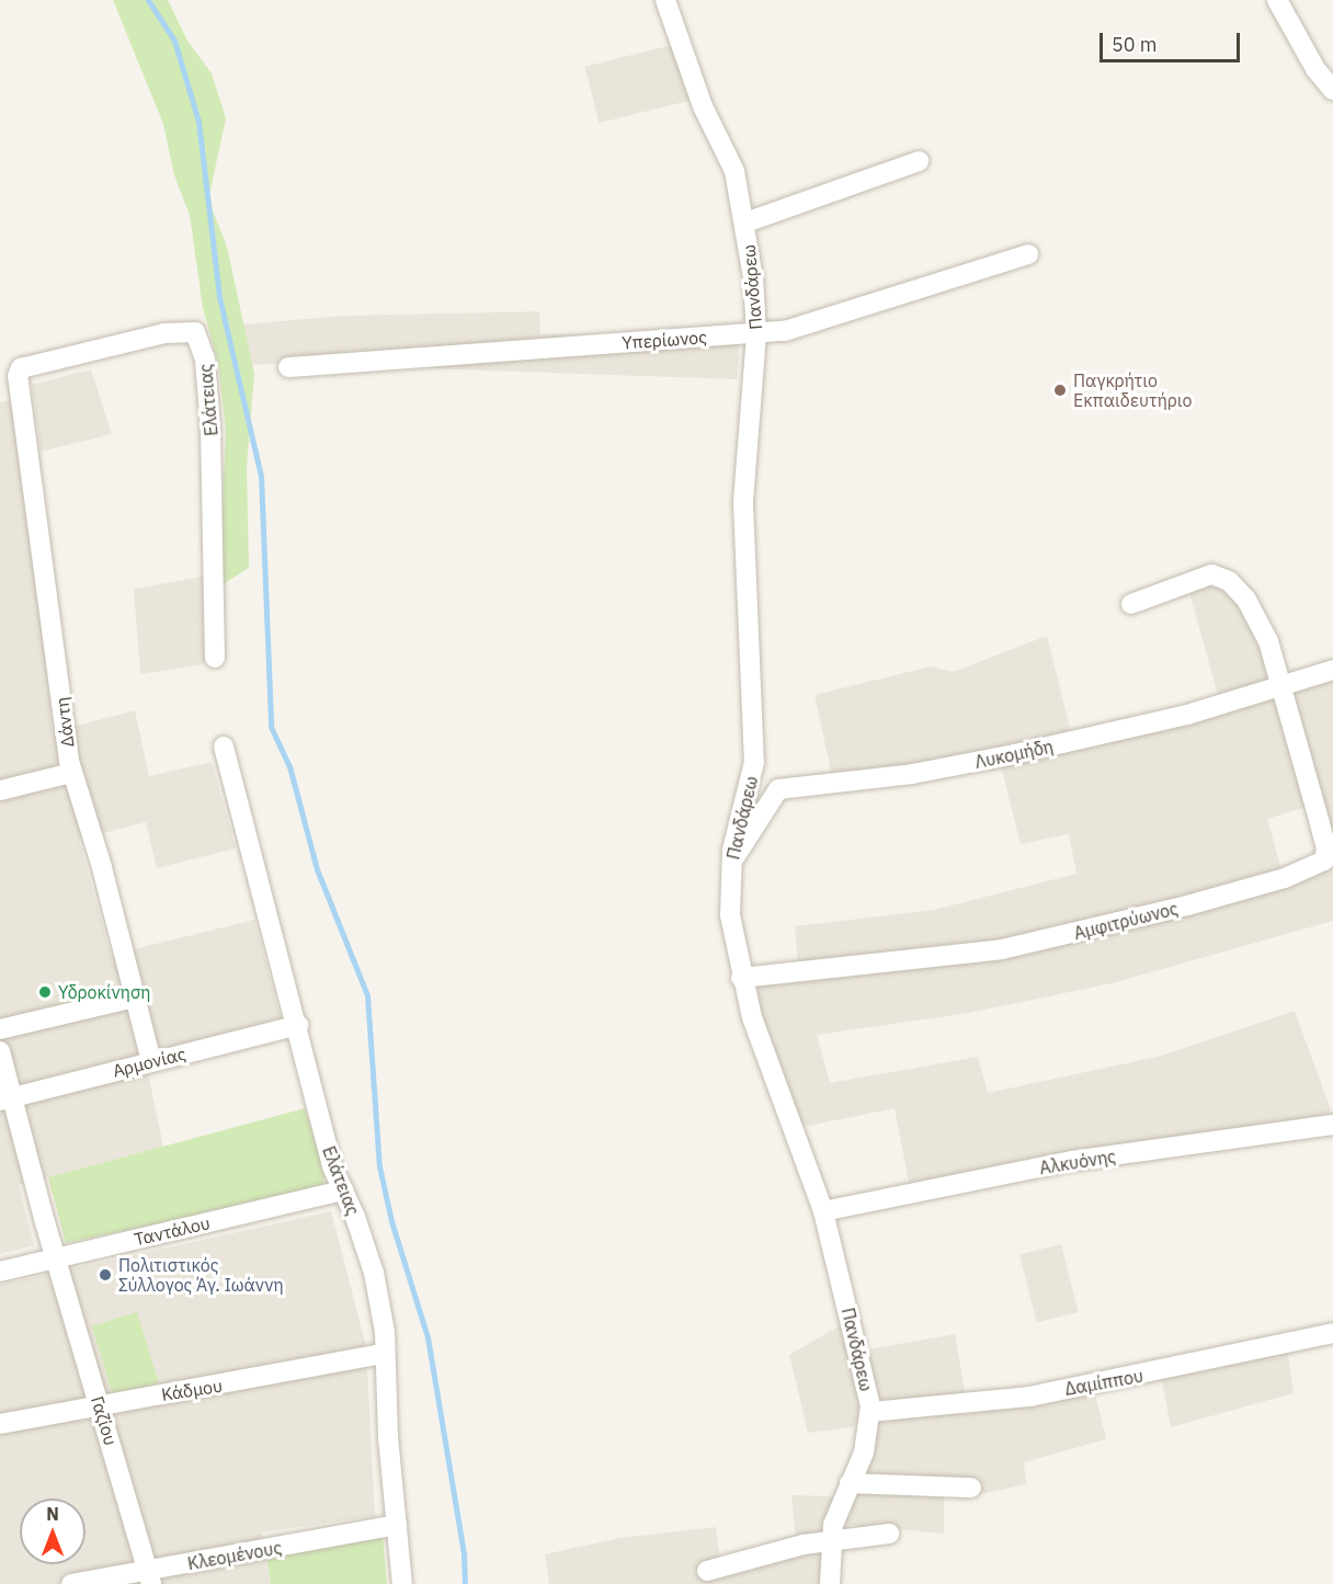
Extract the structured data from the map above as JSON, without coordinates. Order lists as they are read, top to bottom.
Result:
{
  "streets": {
    "street": [
      "Πανδάρεω",
      "Υπερίωνος",
      "Ελάτειας",
      "Δάντη",
      "Λυκομήδη",
      "Αμφιτρύωνος",
      "Αρμονίας",
      "Αλκυόνης",
      "Ταντάλου",
      "Δαμίππου",
      "Κάδμου",
      "Γαζίου",
      "Κλεομένους"
    ]
  },
  "crossings": [
    ["Πανδάρεω", "Υπερίωνος"],
    ["Πανδάρεω", "Λυκομήδη"],
    ["Πανδάρεω", "Αμφιτρύωνος"],
    ["Πανδάρεω", "Αλκυόνης"],
    ["Πανδάρεω", "Δαμίππου"],
    ["Ελάτειας", "Δάντη"],
    ["Ελάτειας", "Αρμονίας"],
    ["Ελάτειας", "Ταντάλου"],
    ["Ελάτειας", "Κάδμου"],
    ["Ελάτειας", "Κλεομένους"],
    ["Δάντη", "Αρμονίας"],
    ["Λυκομήδη", "Αμφιτρύωνος"],
    ["Αρμονίας", "Γαζίου"],
    ["Ταντάλου", "Γαζίου"],
    ["Κάδμου", "Γαζίου"],
    ["Γαζίου", "Κλεομένους"]
  ],
  "places": ["Παγκρήτιο Εκπαιδευτήριο", "Υδροκίνηση", "Πολιτιστικός Σύλλογος Άγ. Ιωάννη"],
  "scale_bar": "50 m",
  "north": "top"
}
